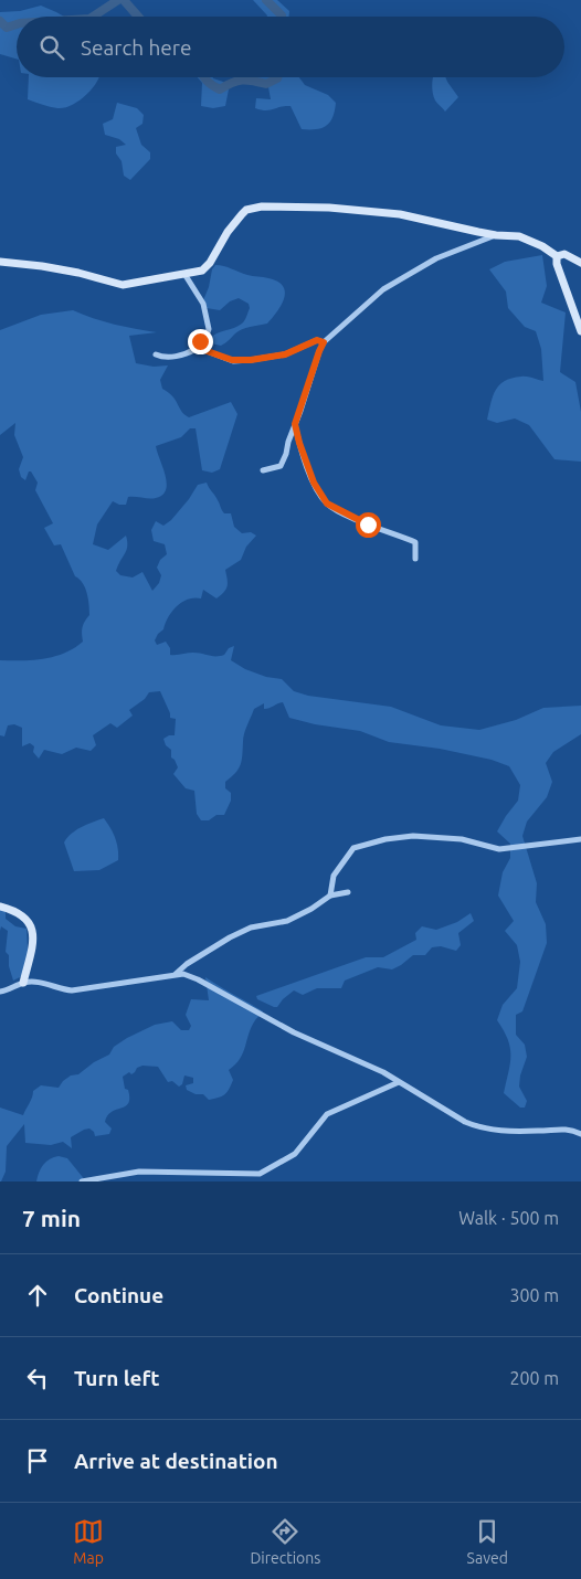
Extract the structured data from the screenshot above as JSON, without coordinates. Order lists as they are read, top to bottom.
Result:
{
  "page": {
    "search": "Search here",
    "heading": ["7 min", "Walk · 500 m"],
    "list": [
      ["Continue", "300 m"],
      ["Turn left", "200 m"],
      "Arrive at destination"
    ],
    "nav": ["Map", "Directions", "Saved"]
  }
}
